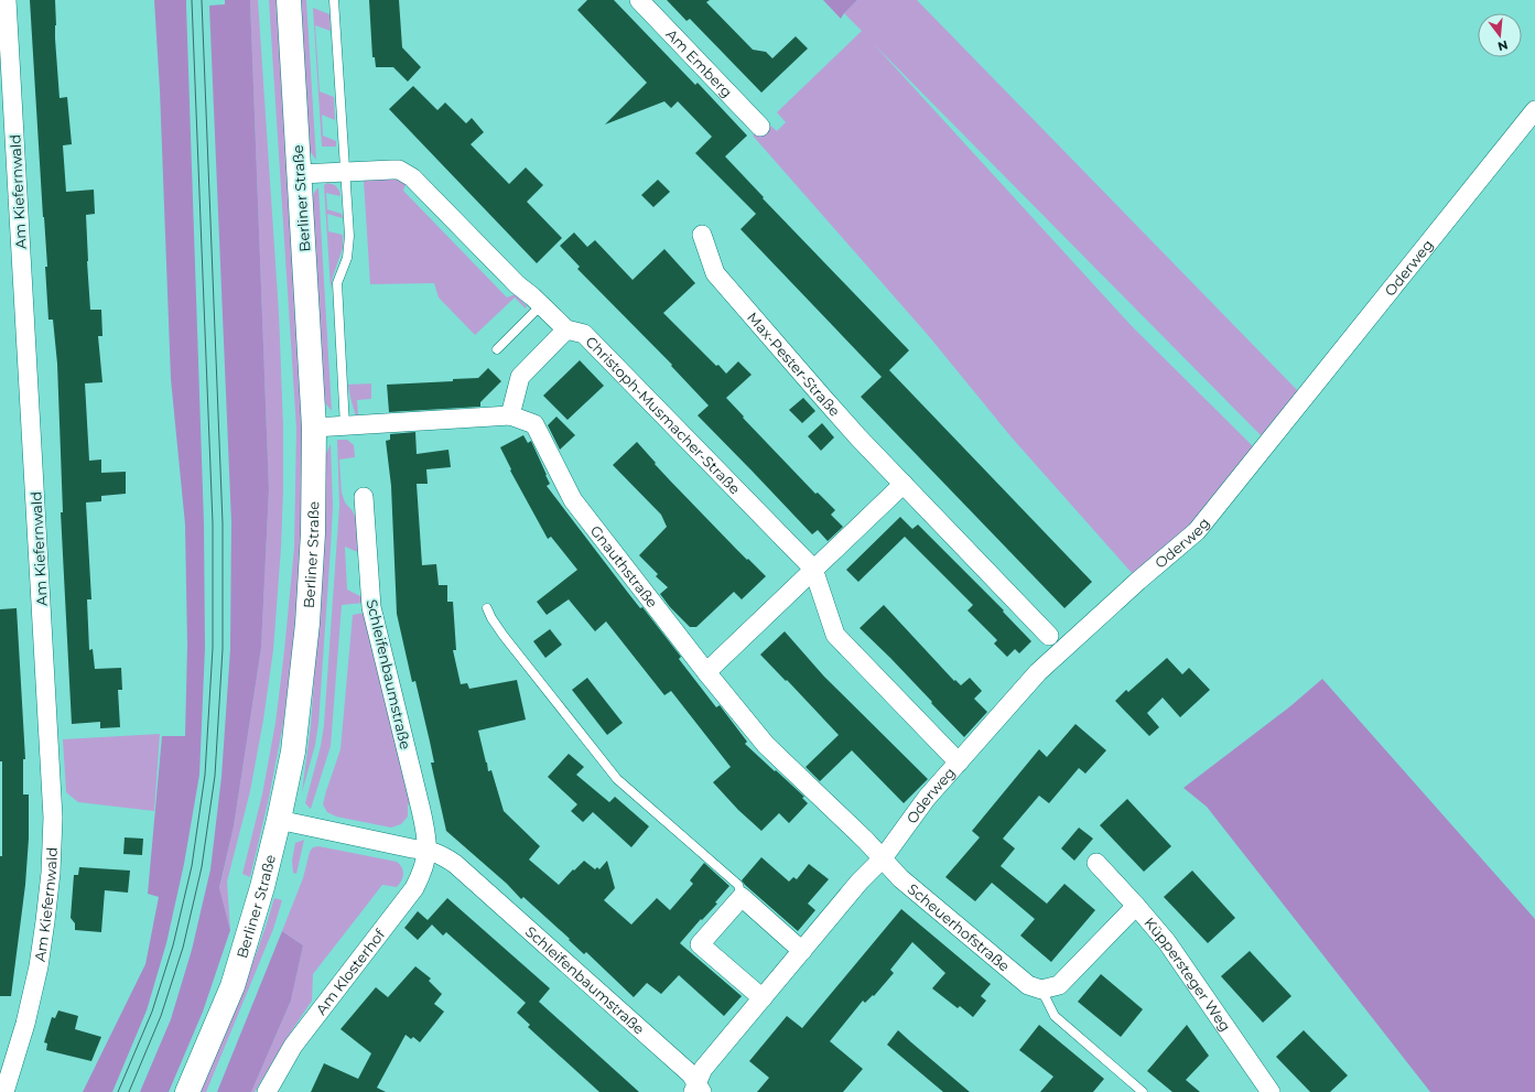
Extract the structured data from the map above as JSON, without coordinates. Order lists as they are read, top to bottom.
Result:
{
  "streets": {
    "main road": ["Berliner Straße"],
    "street": [
      "Am Emberg",
      "Am Kiefernwald",
      "Oderweg",
      "Max-Pester-Straße",
      "Christoph-Musmacher-Straße",
      "Gnauthstraße",
      "Schleifenbaumstraße",
      "Scheuerhofstraße",
      "Am Klosterhof",
      "Küppersteger Weg"
    ]
  },
  "crossings": [
    ["Berliner Straße", "Christoph-Musmacher-Straße"],
    ["Berliner Straße", "Gnauthstraße"],
    ["Berliner Straße", "Schleifenbaumstraße"],
    ["Oderweg", "Christoph-Musmacher-Straße"],
    ["Oderweg", "Gnauthstraße"],
    ["Oderweg", "Schleifenbaumstraße"],
    ["Oderweg", "Scheuerhofstraße"],
    ["Gnauthstraße", "Scheuerhofstraße"],
    ["Schleifenbaumstraße", "Am Klosterhof"]
  ],
  "north": "bottom"
}
